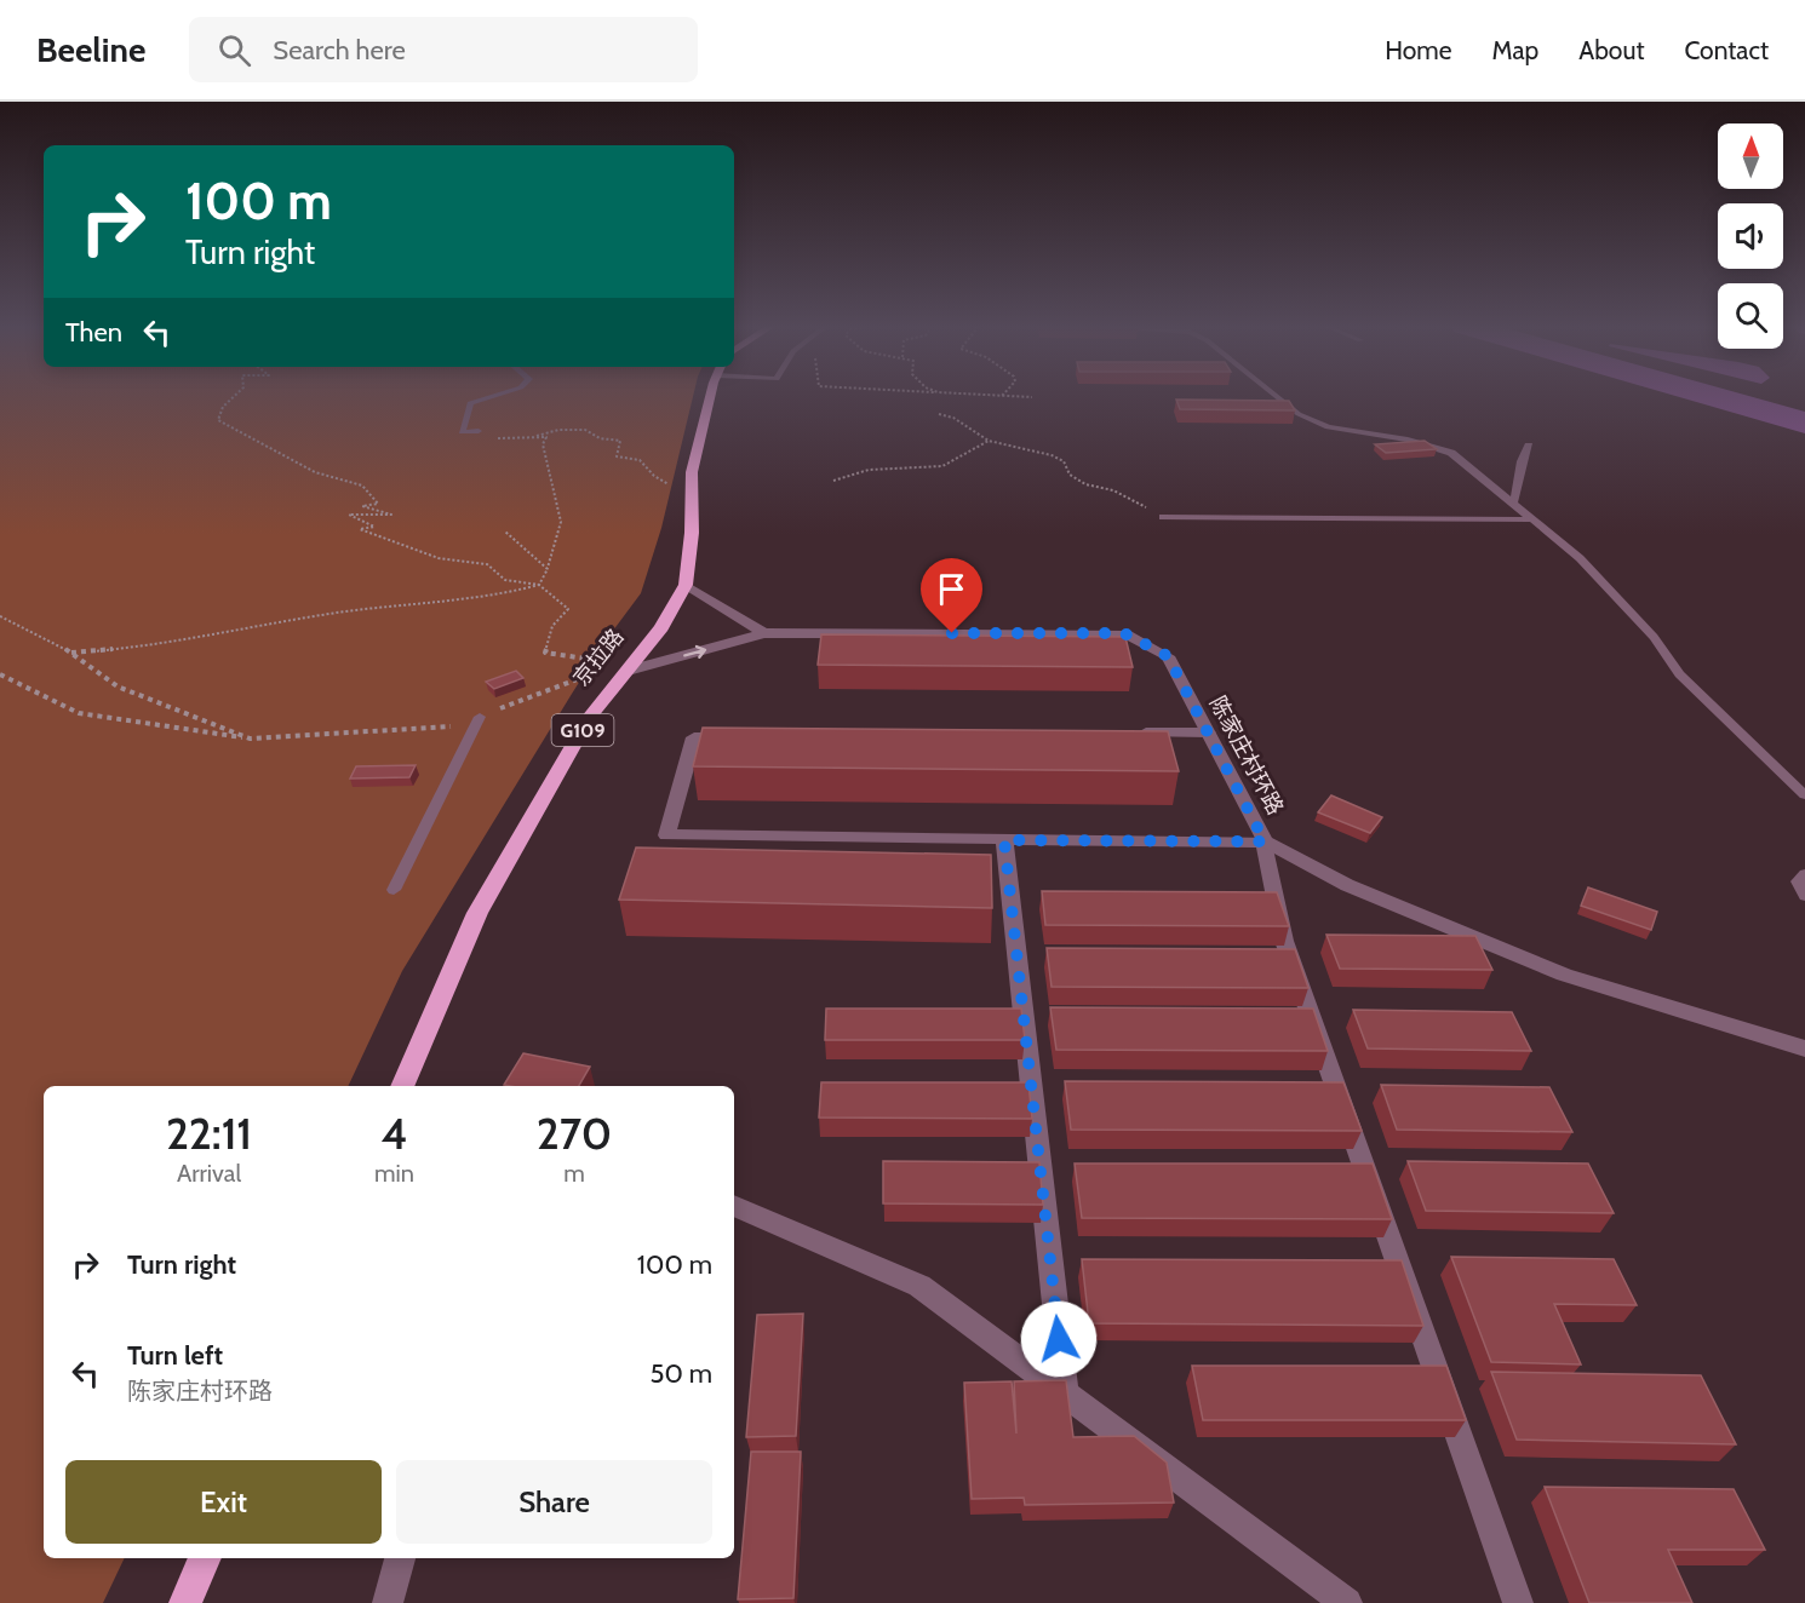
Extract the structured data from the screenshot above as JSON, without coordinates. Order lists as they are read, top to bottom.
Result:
{
  "streets": {
    "highway": ["京拉路", "G109"],
    "street": ["陈家庄村环路"]
  },
  "crossings": [
    ["京拉路", "陈家庄村环路"]
  ],
  "north": "top",
  "page": {
    "header": "Beeline",
    "search": "Search here",
    "nav": [
      "Home",
      "Map",
      "About",
      "Contact"
    ],
    "turn": ["100 m", "Turn right"],
    "then": "Then",
    "eta": [
      "22:11",
      "Arrival",
      "4",
      "min",
      "270",
      "m"
    ],
    "list": [
      {
        "name": "Turn right",
        "value": "100 m"
      },
      {
        "name": "Turn left",
        "note": "陈家庄村环路",
        "value": "50 m"
      }
    ],
    "buttons": ["Exit", "Share"]
  }
}
